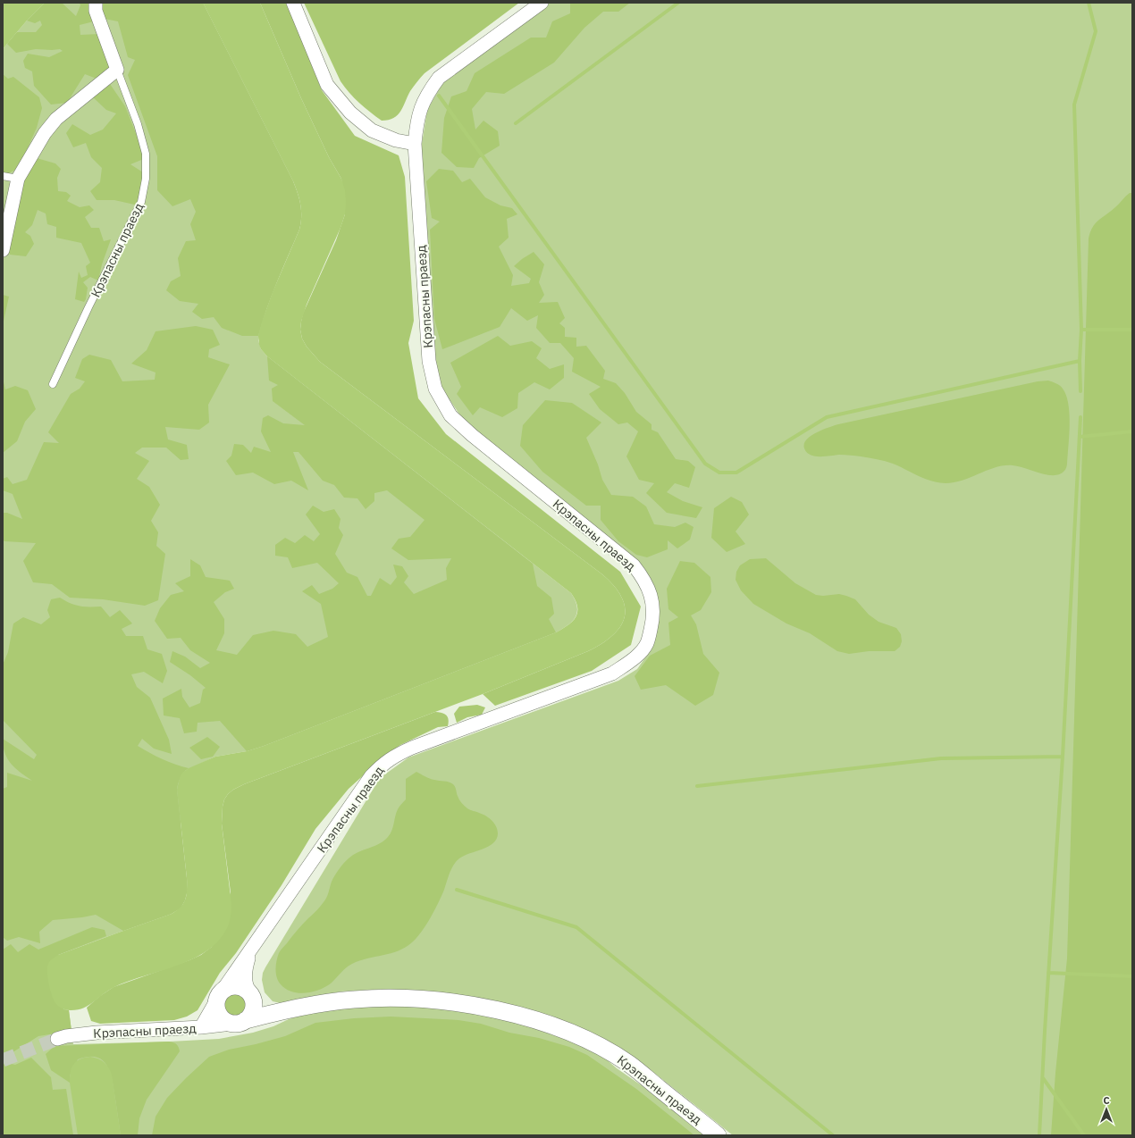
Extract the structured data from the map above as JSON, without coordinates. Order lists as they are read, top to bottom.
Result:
{
  "streets": {
    "street": ["Крэпасны праезд"]
  },
  "north": "top"
}
